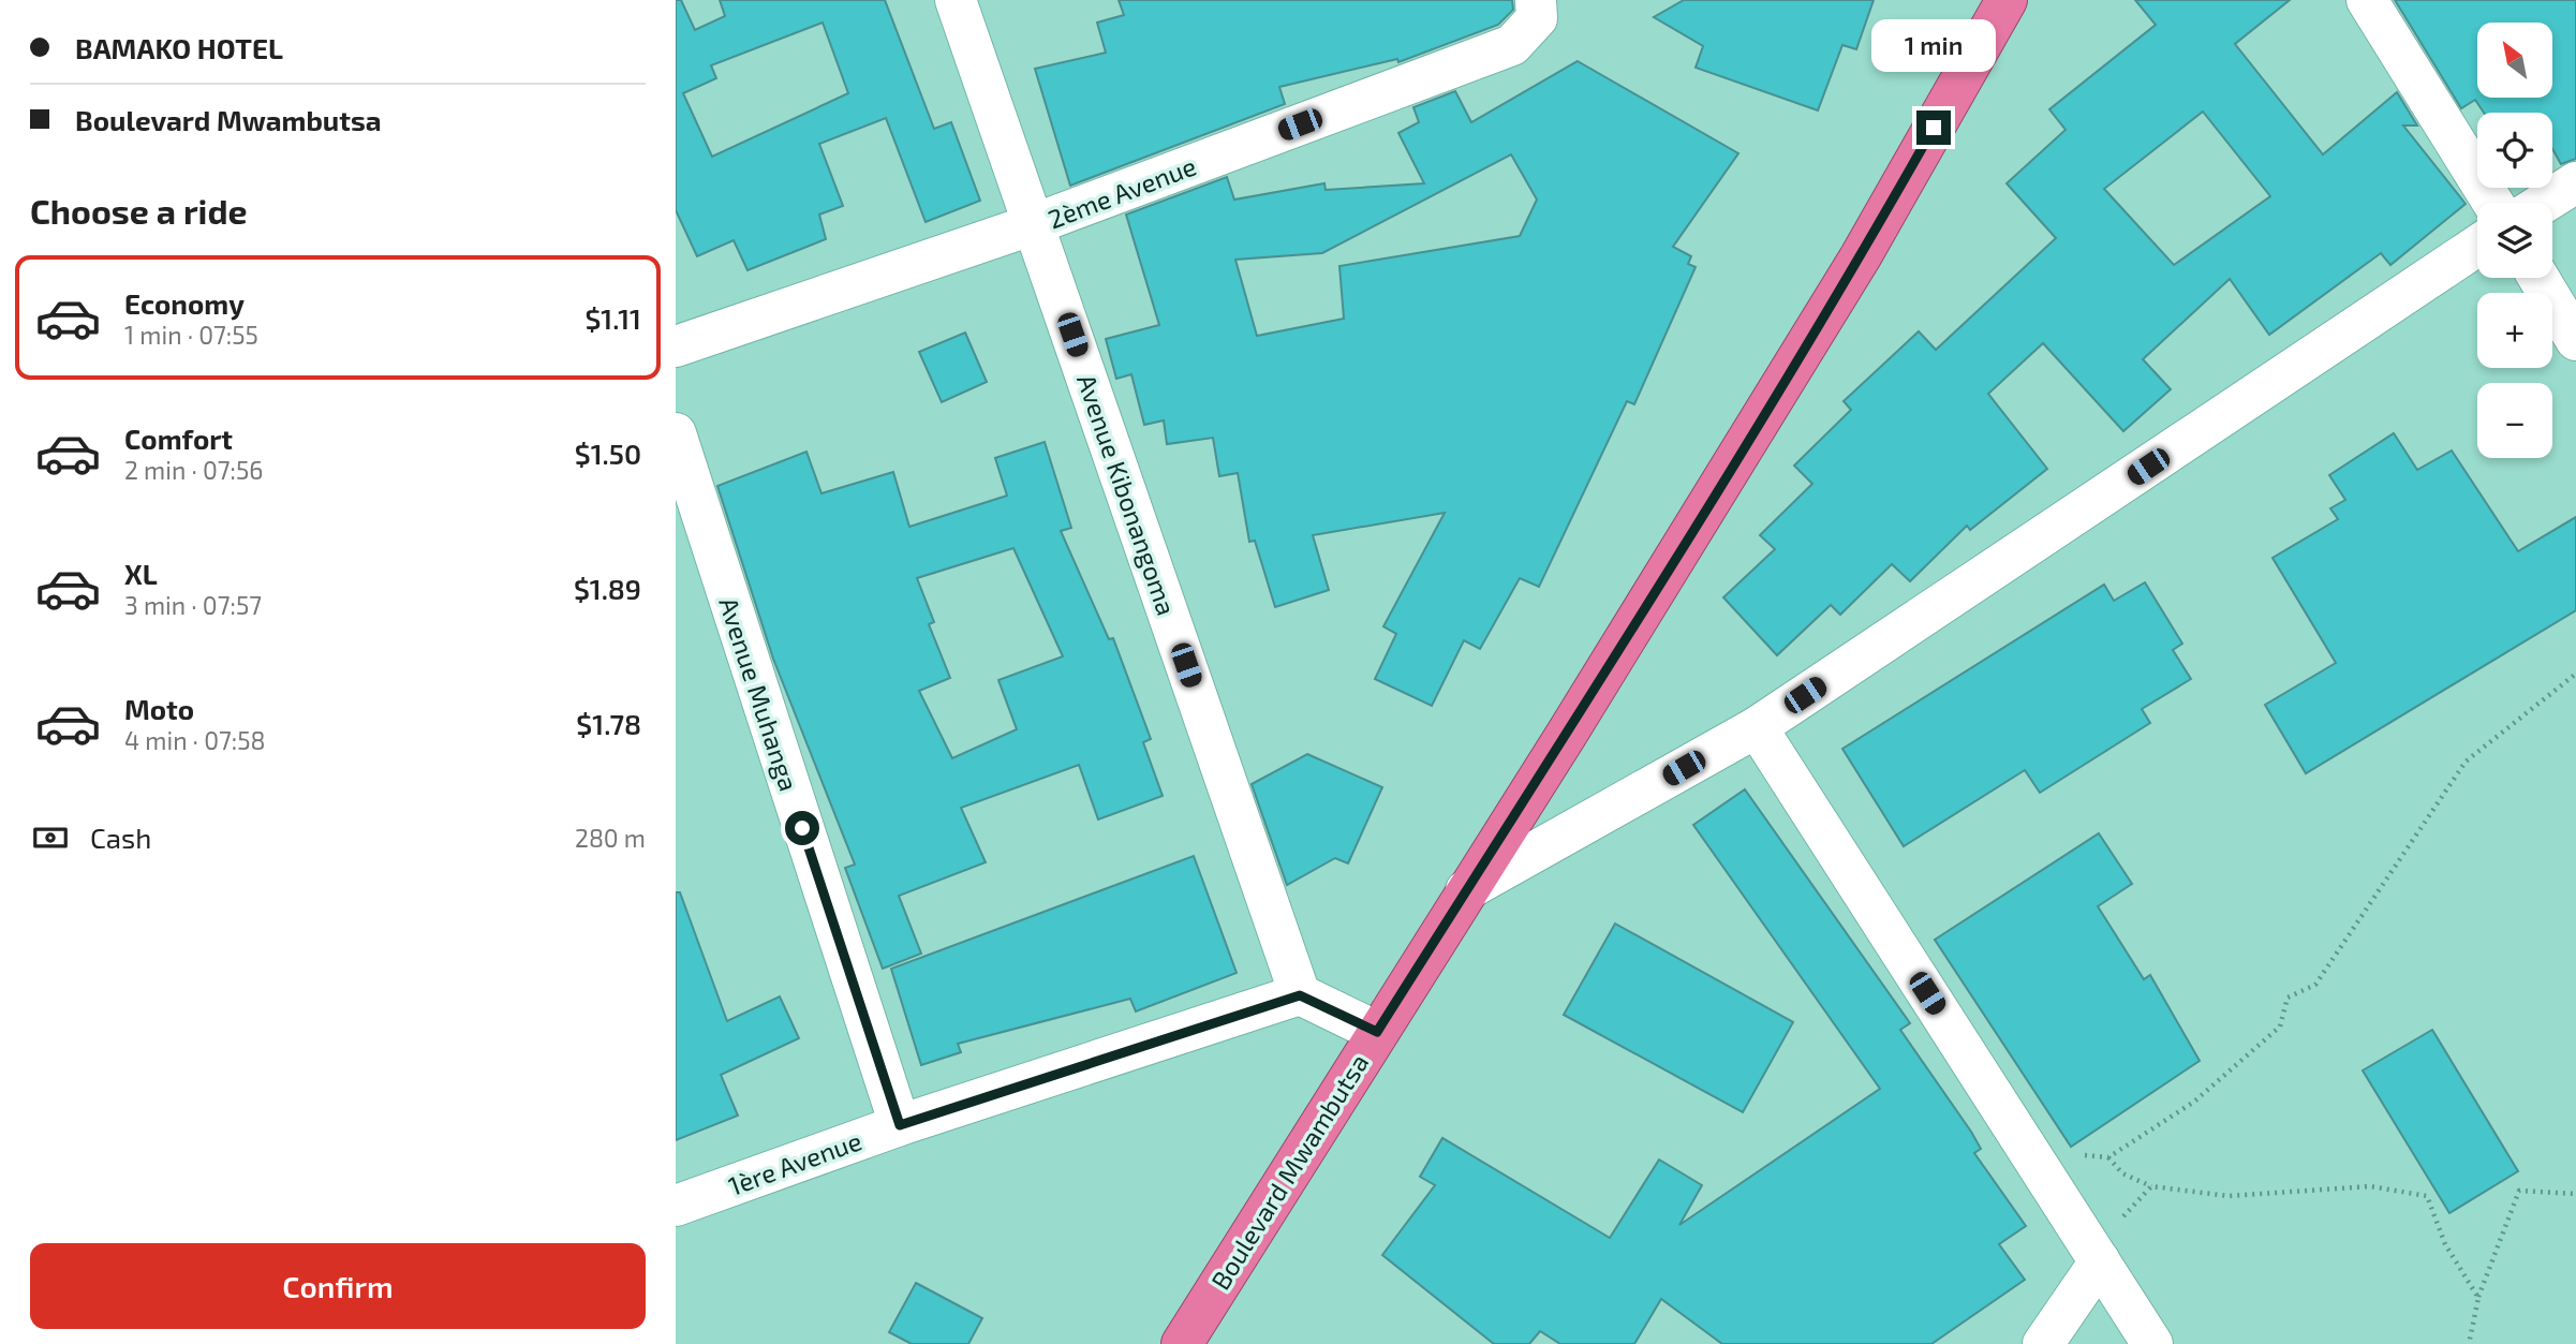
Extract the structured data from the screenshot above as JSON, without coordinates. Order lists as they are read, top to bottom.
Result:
{
  "streets": {
    "highway": ["Boulevard Mwambutsa"],
    "street": [
      "2ème Avenue",
      "Avenue Kibonangoma",
      "Avenue Muhanga",
      "1ère Avenue"
    ]
  },
  "crossings": [
    ["2ème Avenue", "Avenue Kibonangoma"],
    ["Avenue Kibonangoma", "1ère Avenue"],
    ["Avenue Muhanga", "1ère Avenue"]
  ],
  "north": "top left",
  "page": {
    "banner": ["BAMAKO HOTEL", "Boulevard Mwambutsa"],
    "bubble": "1 min",
    "map_buttons": ["+", "−"],
    "heading": "Choose a ride",
    "list": [
      {
        "name": "Economy",
        "note": "1 min · 07:55",
        "value": "$1.11"
      },
      {
        "name": "Comfort",
        "note": "2 min · 07:56",
        "value": "$1.50"
      },
      {
        "name": "XL",
        "note": "3 min · 07:57",
        "value": "$1.89"
      },
      {
        "name": "Moto",
        "note": "4 min · 07:58",
        "value": "$1.78"
      }
    ],
    "pay": ["Cash", "280 m"],
    "buttons": "Confirm"
  }
}
